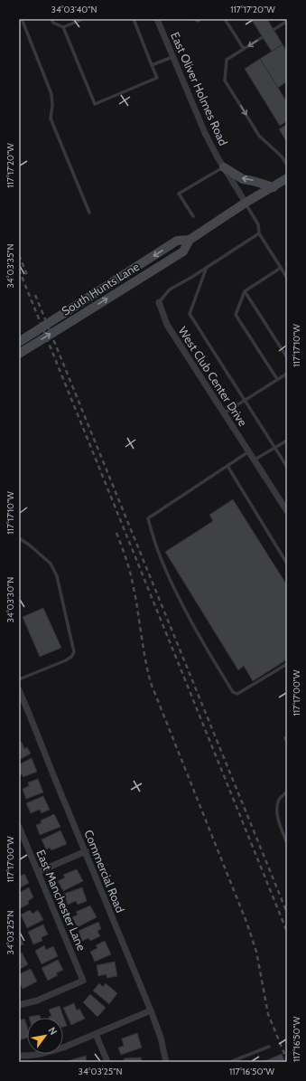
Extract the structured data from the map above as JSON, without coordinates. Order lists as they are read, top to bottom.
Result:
{
  "streets": {
    "main road": ["South Hunts Lane"],
    "street": [
      "East Oliver Holmes Road",
      "West Club Center Drive",
      "Commercial Road",
      "East Manchester Lane"
    ]
  },
  "crossings": [
    ["East Oliver Holmes Road", "South Hunts Lane"]
  ],
  "north": "top right",
  "coordinates": [
    "34°03'40\"N",
    "117°17'20\"W",
    "34°03'35\"N",
    "117°17'10\"W",
    "34°03'30\"N",
    "117°17'00\"W",
    "34°03'25\"N",
    "117°16'50\"W"
  ]
}
